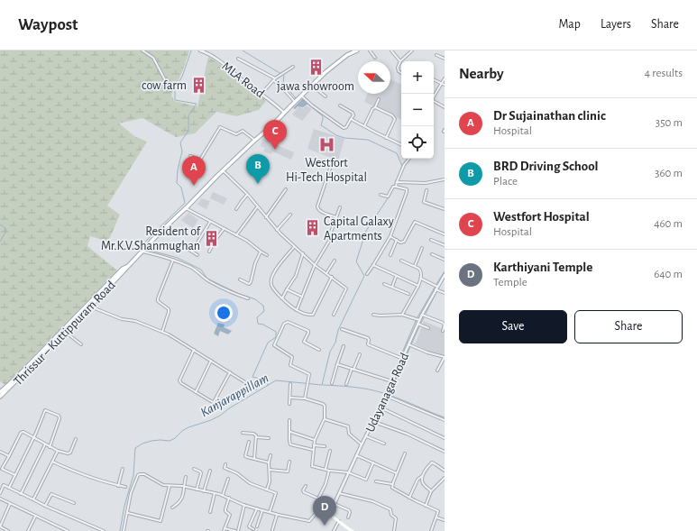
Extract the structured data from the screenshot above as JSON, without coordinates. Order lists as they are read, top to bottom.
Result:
{
  "streets": {
    "main road": ["Thrissur – Kuttippuram Road"],
    "street": ["MLA Road", "Udayanagar Road"]
  },
  "crossings": [
    ["MLA Road", "Thrissur – Kuttippuram Road"]
  ],
  "water": ["Kanjarappillam"],
  "places": {
    "building": [
      "jawa showroom",
      "cow farm",
      "Capital Galaxy Apartments",
      "Resident of Mr.K.V.Shanmughan"
    ],
    "hospital": ["Westfort Hi-Tech Hospital"]
  },
  "north": "left",
  "page": {
    "header": "Waypost",
    "nav": ["Map", "Layers", "Share"],
    "heading": ["Nearby", "4 results"],
    "map_buttons": ["+", "−"],
    "list": [
      {
        "mark": "A",
        "name": "Dr Sujainathan clinic",
        "note": "Hospital",
        "value": "350 m"
      },
      {
        "mark": "B",
        "name": "BRD Driving School",
        "note": "Place",
        "value": "360 m"
      },
      {
        "mark": "C",
        "name": "Westfort Hospital",
        "note": "Hospital",
        "value": "460 m"
      },
      {
        "mark": "D",
        "name": "Karthiyani Temple",
        "note": "Temple",
        "value": "640 m"
      }
    ],
    "pins": [
      "C",
      "B",
      "A",
      "D"
    ],
    "buttons": ["Save", "Share"]
  }
}
